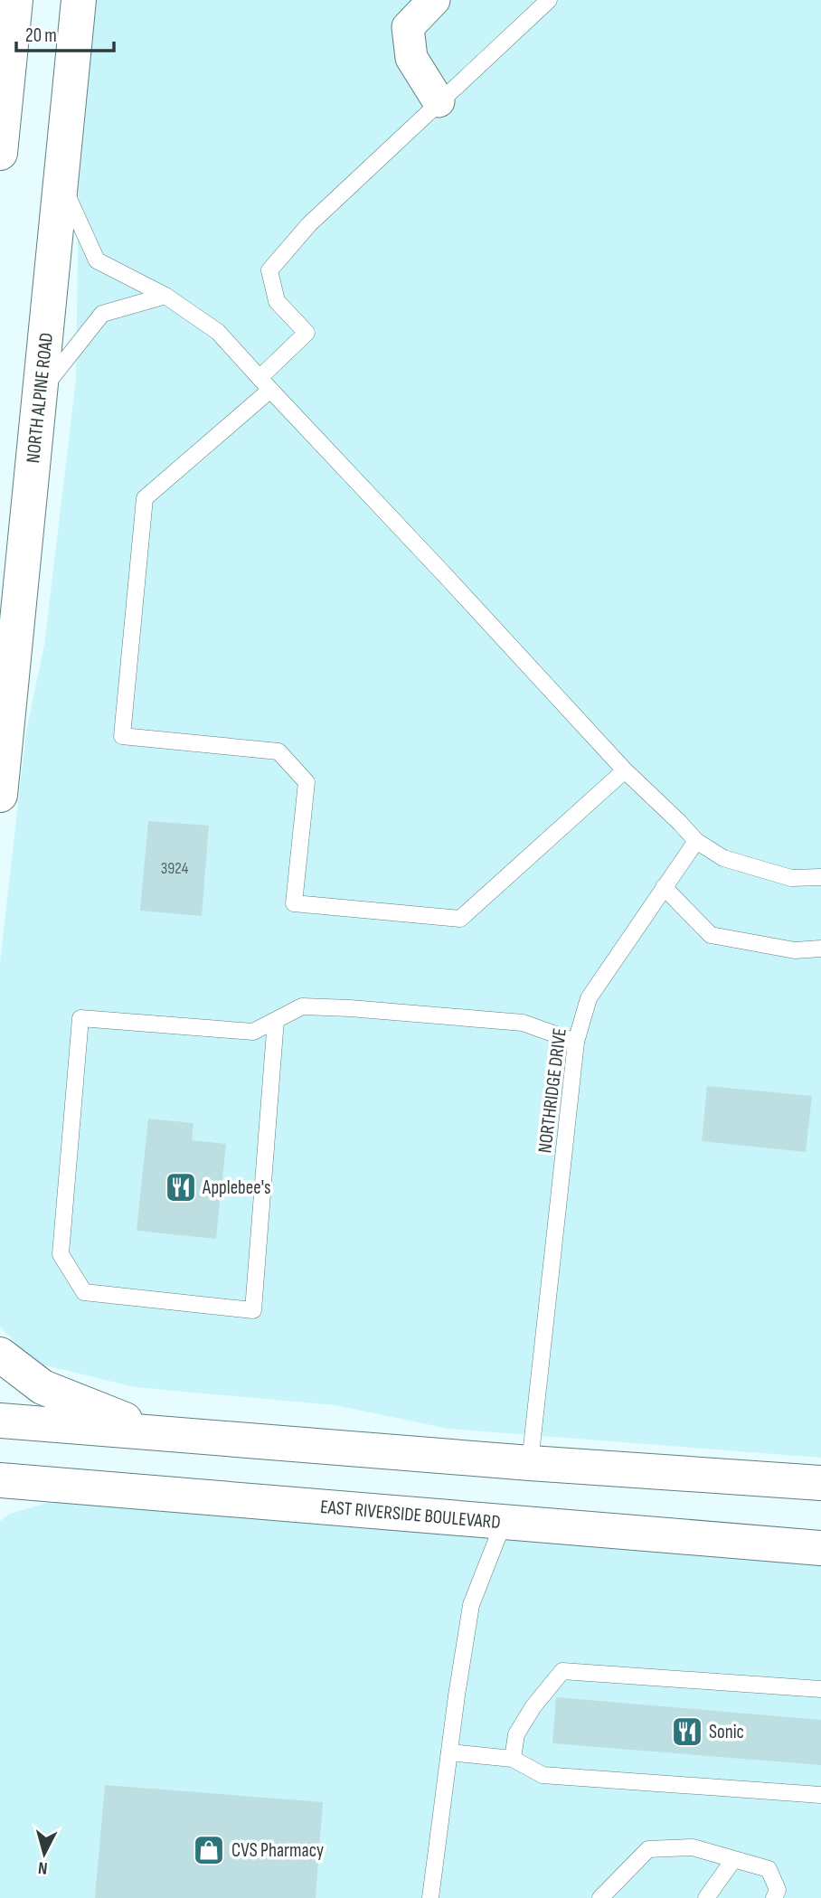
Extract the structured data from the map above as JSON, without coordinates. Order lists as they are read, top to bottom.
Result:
{
  "streets": {
    "main road": ["NORTH ALPINE ROAD", "EAST RIVERSIDE BOULEVARD"],
    "lane": ["NORTHRIDGE DRIVE"]
  },
  "places": {
    "restaurant": ["Applebee's", "Sonic"],
    "shop": ["CVS Pharmacy"]
  },
  "house_numbers": ["3924"],
  "scale_bar": "20 m",
  "north": "bottom"
}
